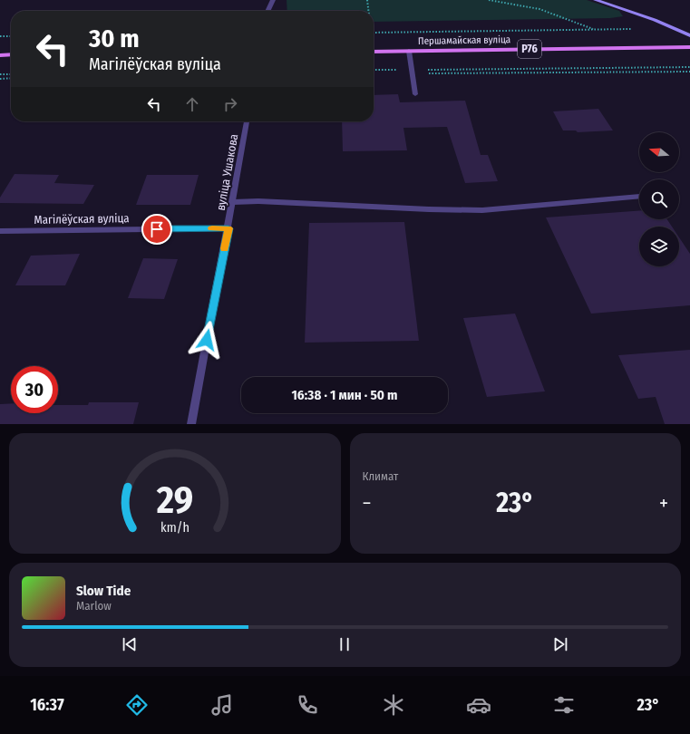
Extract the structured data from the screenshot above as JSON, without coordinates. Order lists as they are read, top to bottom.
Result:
{
  "streets": {
    "main road": ["Першамайская вуліца", "Р76"],
    "street": ["вуліца Ушакова", "Магілёўская вуліца"]
  },
  "crossings": [
    ["вуліца Ушакова", "Магілёўская вуліца"]
  ],
  "north": "left",
  "page": {
    "turn": ["30 m", "Магілёўская вуліца"],
    "limit": "30",
    "trip": "16:38 · 1 мин · 50 m",
    "tile": "Климат",
    "heat": ["−", "23°", "+"],
    "song": ["Slow Tide", "Marlow"],
    "tabs": ["16:37", "23°"],
    "gauge": ["29", "km/h"]
  }
}
